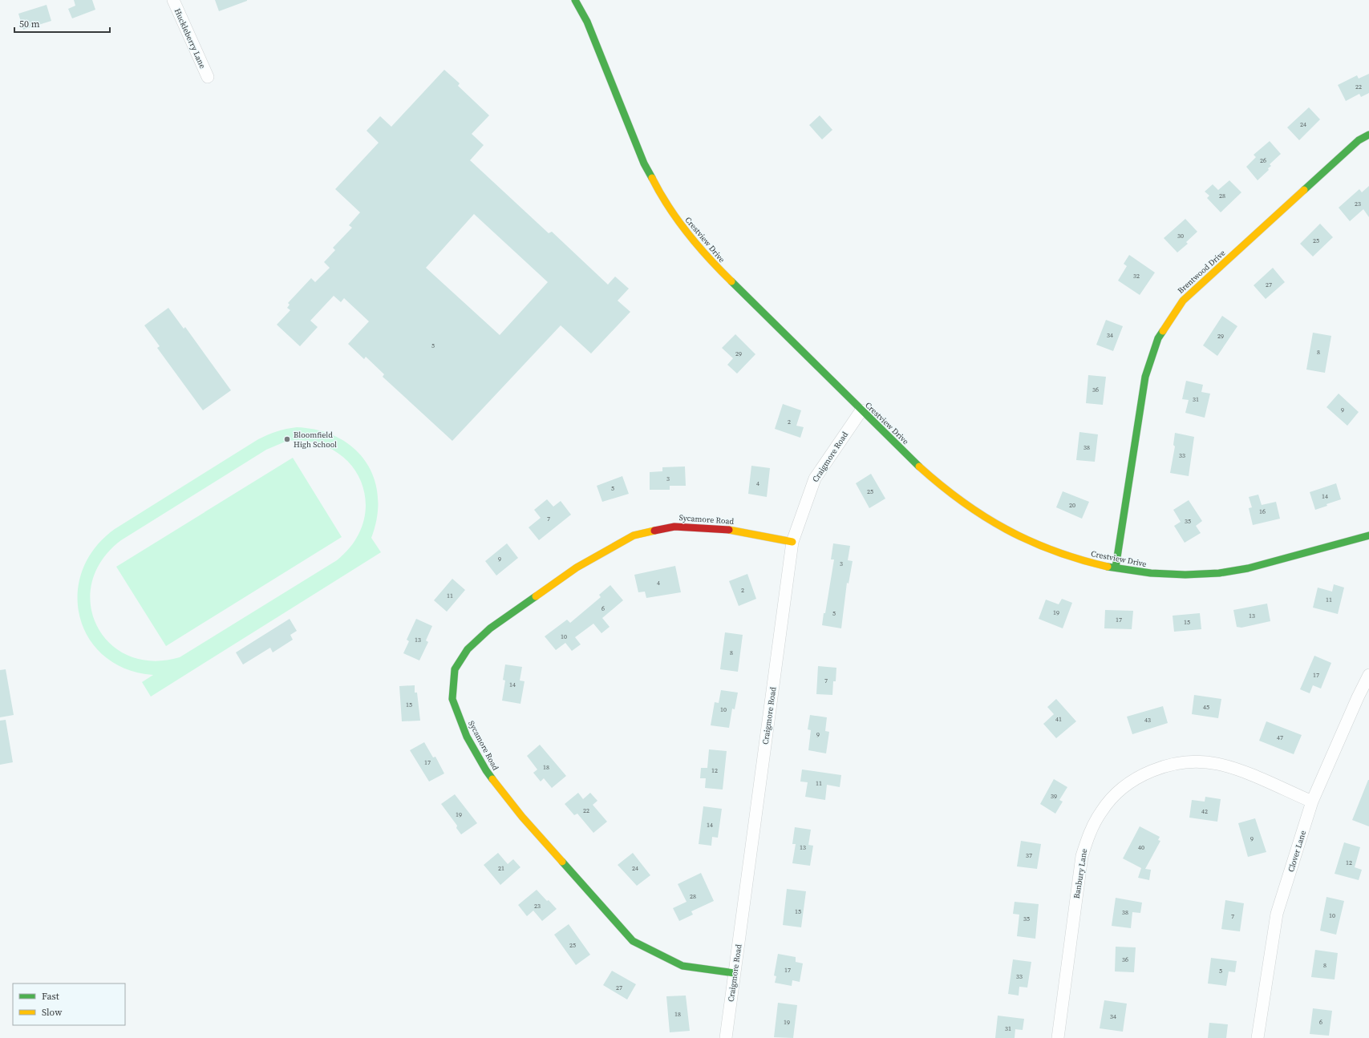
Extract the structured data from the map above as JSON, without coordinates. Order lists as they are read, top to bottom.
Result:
{
  "streets": {
    "street": [
      "Huckleberry Lane",
      "Crestview Drive",
      "Brentwood Drive",
      "Craigmore Road",
      "Sycamore Road",
      "Clover Lane",
      "Banbury Lane"
    ]
  },
  "crossings": [
    ["Crestview Drive", "Brentwood Drive"],
    ["Crestview Drive", "Craigmore Road"],
    ["Craigmore Road", "Sycamore Road"],
    ["Clover Lane", "Banbury Lane"]
  ],
  "places": ["Bloomfield High School"],
  "house_numbers": [
    "22",
    "24",
    "26",
    "28",
    "23",
    "30",
    "25",
    "32",
    "27",
    "34",
    "29",
    "5",
    "8",
    "29",
    "36",
    "31",
    "9",
    "2",
    "38",
    "33",
    "3",
    "4",
    "5",
    "25",
    "14",
    "20",
    "16",
    "7",
    "35",
    "9",
    "3",
    "4",
    "2",
    "11",
    "11",
    "6",
    "19",
    "5",
    "13",
    "17",
    "15",
    "10",
    "13",
    "8",
    "17",
    "7",
    "14",
    "15",
    "45",
    "10",
    "41",
    "43",
    "9",
    "47",
    "17",
    "18",
    "12",
    "11",
    "39",
    "22",
    "42",
    "19",
    "14",
    "9",
    "13",
    "40",
    "37",
    "12",
    "21",
    "24",
    "28",
    "23",
    "15",
    "38",
    "10",
    "7",
    "35",
    "25",
    "36",
    "8",
    "17",
    "5",
    "33",
    "27",
    "18",
    "34",
    "19",
    "6",
    "31"
  ],
  "legend": ["Fast", "Slow"],
  "scale_bar": "50 m"
}
